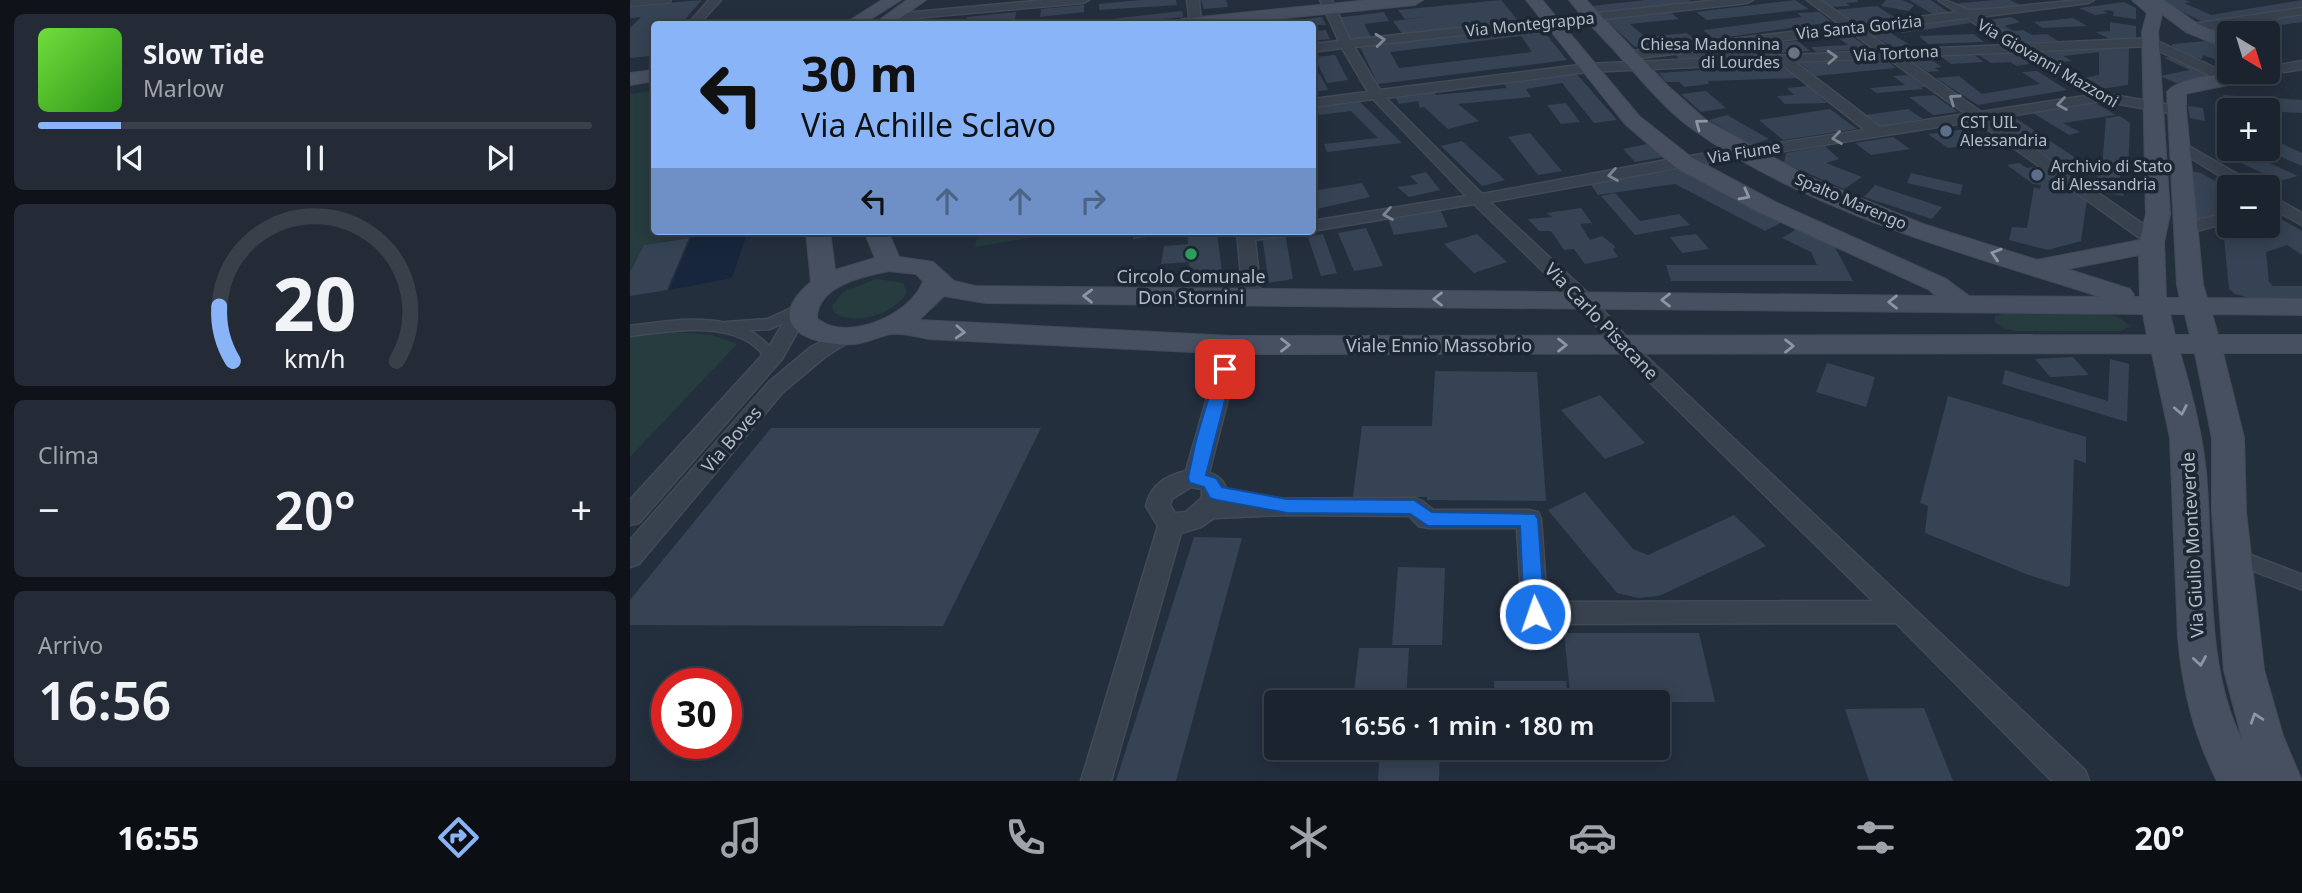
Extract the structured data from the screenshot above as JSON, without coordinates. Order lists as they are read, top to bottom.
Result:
{
  "streets": {
    "street": [
      "Via Montegrappa",
      "Via Santa Gorizia",
      "Via Tortona",
      "Via Giovanni Mazzoni",
      "Via Fiume",
      "Spalto Marengo",
      "Via Carlo Pisacane",
      "Viale Ennio Massobrio",
      "Via Boves",
      "Via Giulio Monteverde"
    ]
  },
  "crossings": [
    ["Via Montegrappa", "Spalto Marengo"],
    ["Via Montegrappa", "Via Carlo Pisacane"],
    ["Via Santa Gorizia", "Via Tortona"],
    ["Via Santa Gorizia", "Via Giovanni Mazzoni"],
    ["Via Santa Gorizia", "Spalto Marengo"],
    ["Via Tortona", "Via Giovanni Mazzoni"],
    ["Via Tortona", "Spalto Marengo"],
    ["Via Giovanni Mazzoni", "Via Fiume"],
    ["Via Fiume", "Spalto Marengo"],
    ["Via Fiume", "Via Carlo Pisacane"],
    ["Via Fiume", "Via Giulio Monteverde"],
    ["Spalto Marengo", "Via Giulio Monteverde"],
    ["Via Carlo Pisacane", "Viale Ennio Massobrio"],
    ["Viale Ennio Massobrio", "Via Boves"]
  ],
  "places": [
    "Chiesa Madonnina di Lourdes",
    "CST UIL Alessandria",
    "Archivio di Stato di Alessandria",
    "Circolo Comunale Don Stornini"
  ],
  "north": "bottom right",
  "page": {
    "map_buttons": ["+", "−"],
    "turn": ["30 m", "Via Achille Sclavo"],
    "song": ["Slow Tide", "Marlow"],
    "tile": [
      "Clima",
      ["Arrivo", "16:56"]
    ],
    "heat": ["−", "20°", "+"],
    "limit": "30",
    "trip": "16:56 · 1 min · 180 m",
    "tabs": ["16:55", "20°"],
    "gauge": ["20", "km/h"]
  }
}
